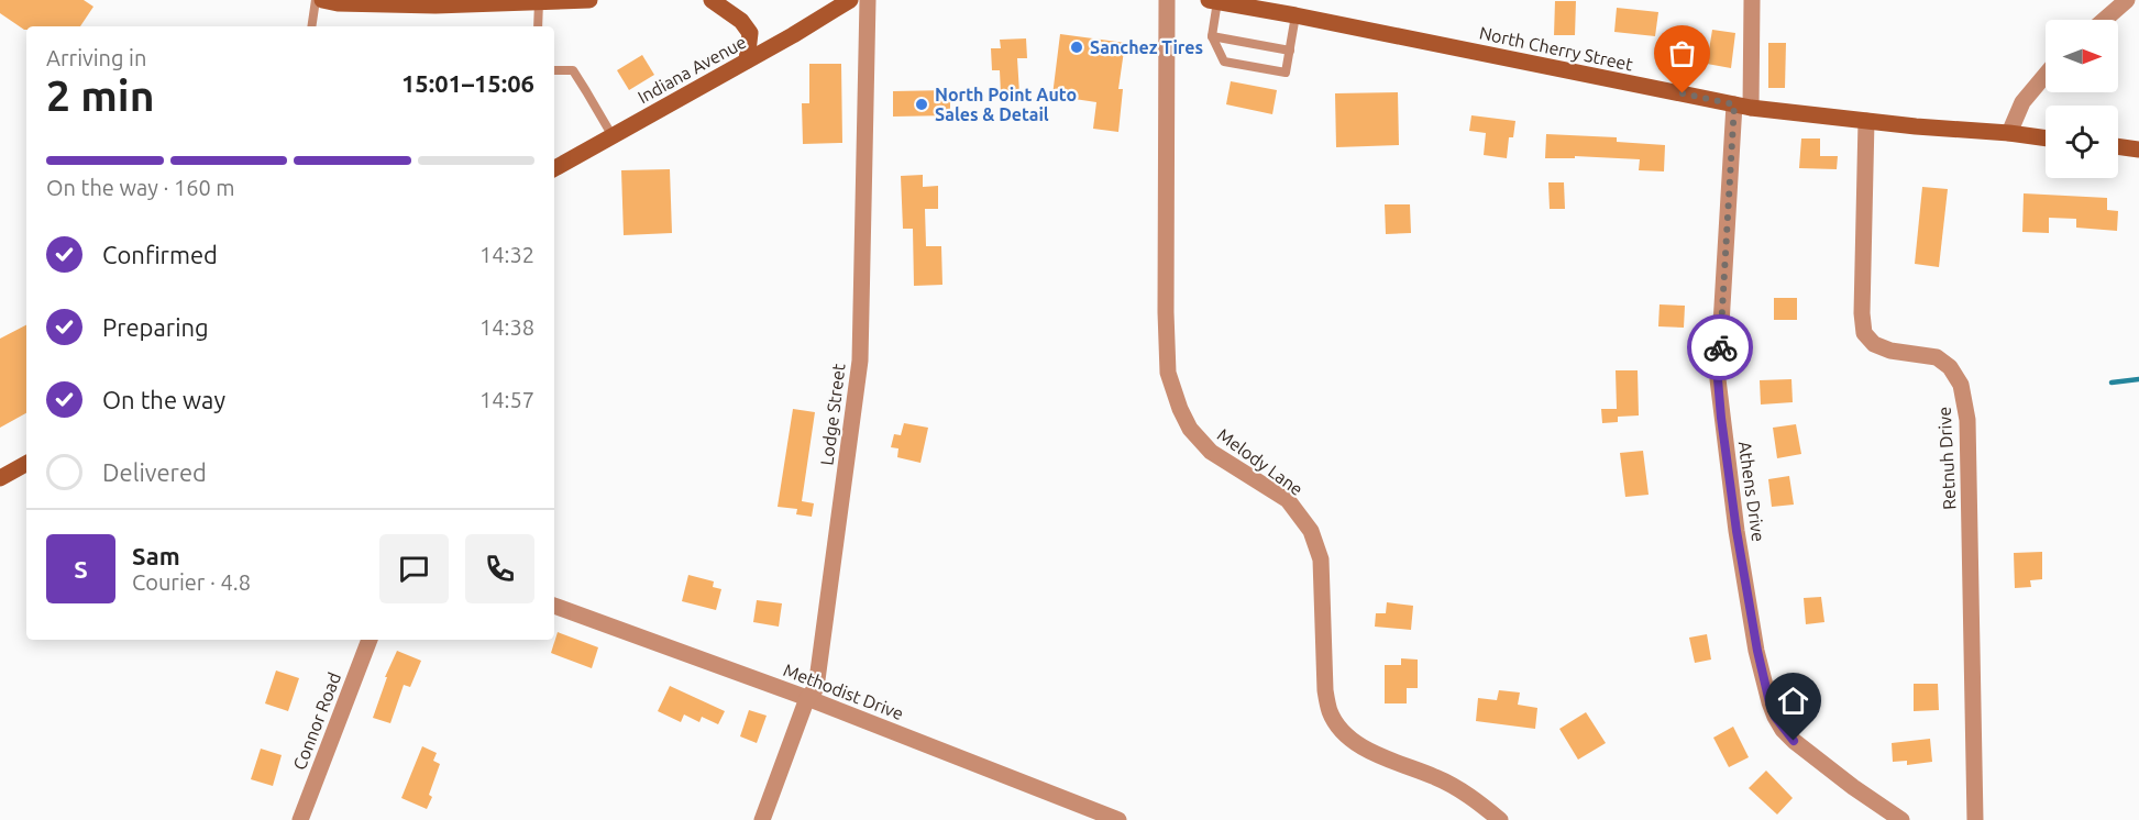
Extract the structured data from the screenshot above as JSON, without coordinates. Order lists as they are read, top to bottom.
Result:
{
  "streets": {
    "main road": ["North Cherry Street", "Indiana Avenue"],
    "street": [
      "Lodge Street",
      "Retnuh Drive",
      "Melody Lane",
      "Athens Drive",
      "Methodist Drive",
      "Connor Road"
    ]
  },
  "crossings": [
    ["North Cherry Street", "Retnuh Drive"],
    ["North Cherry Street", "Athens Drive"],
    ["Lodge Street", "Methodist Drive"]
  ],
  "places": ["Sanchez Tires", "North Point Auto Sales & Detail"],
  "north": "right",
  "page": {
    "heading": ["2 min", "Arriving in", "15:01–15:06"],
    "panel": ["Sam", "Courier · 4.8"],
    "bar": "On the way · 160 m",
    "list": [
      ["Confirmed", "14:32"],
      ["Preparing", "14:38"],
      ["On the way", "14:57"],
      "Delivered"
    ],
    "round": "S"
  }
}
